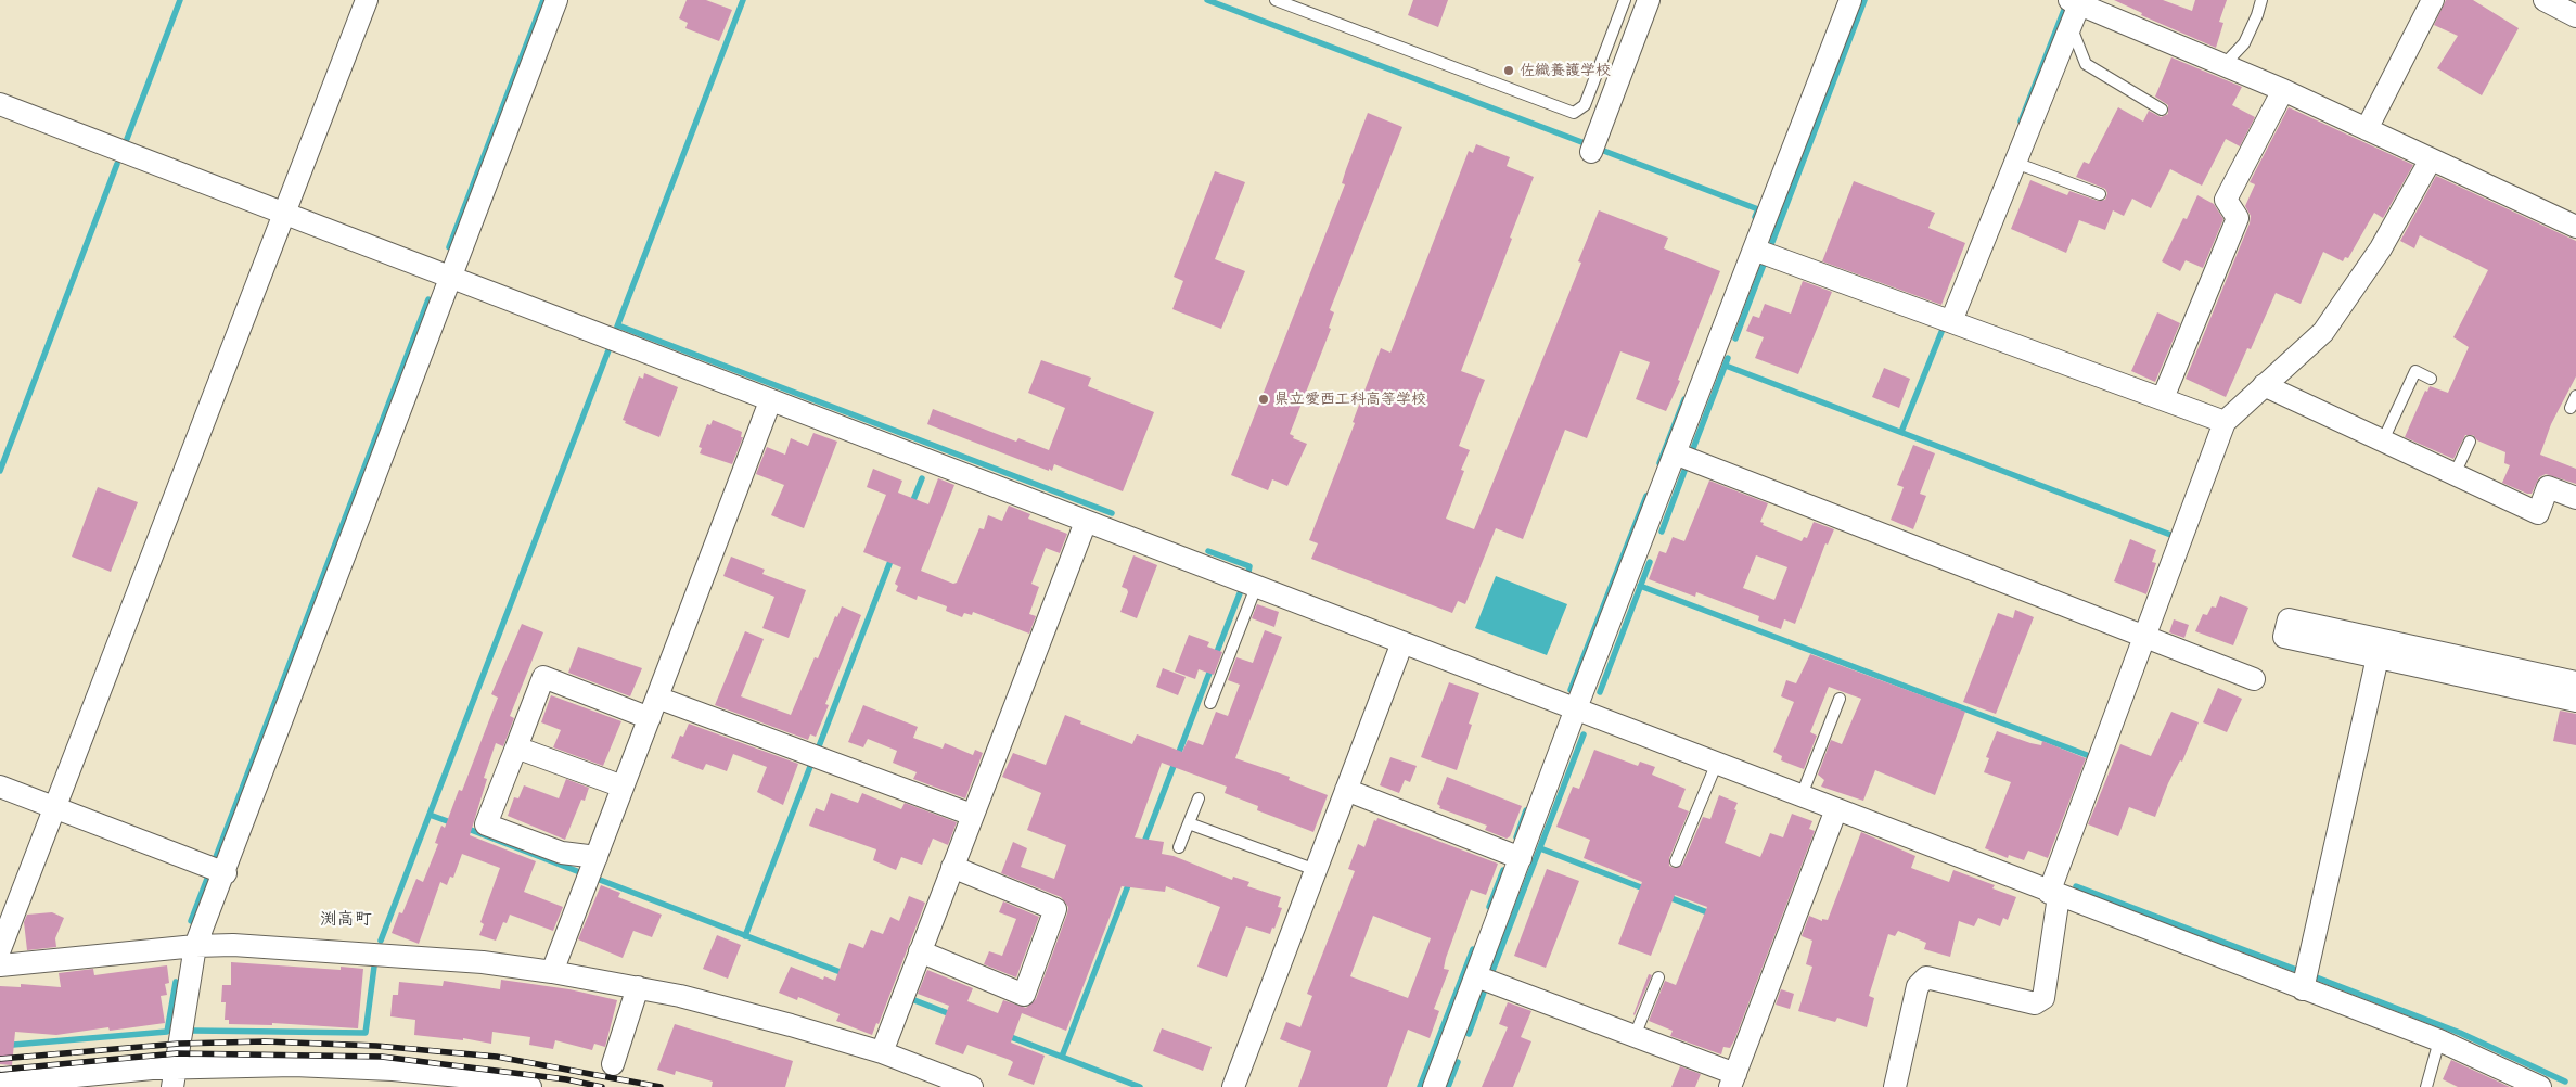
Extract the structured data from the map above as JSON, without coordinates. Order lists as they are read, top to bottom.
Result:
{
  "districts": ["渕高町"],
  "places": ["佐織養護学校", "県立愛西工科高等学校"]
}
